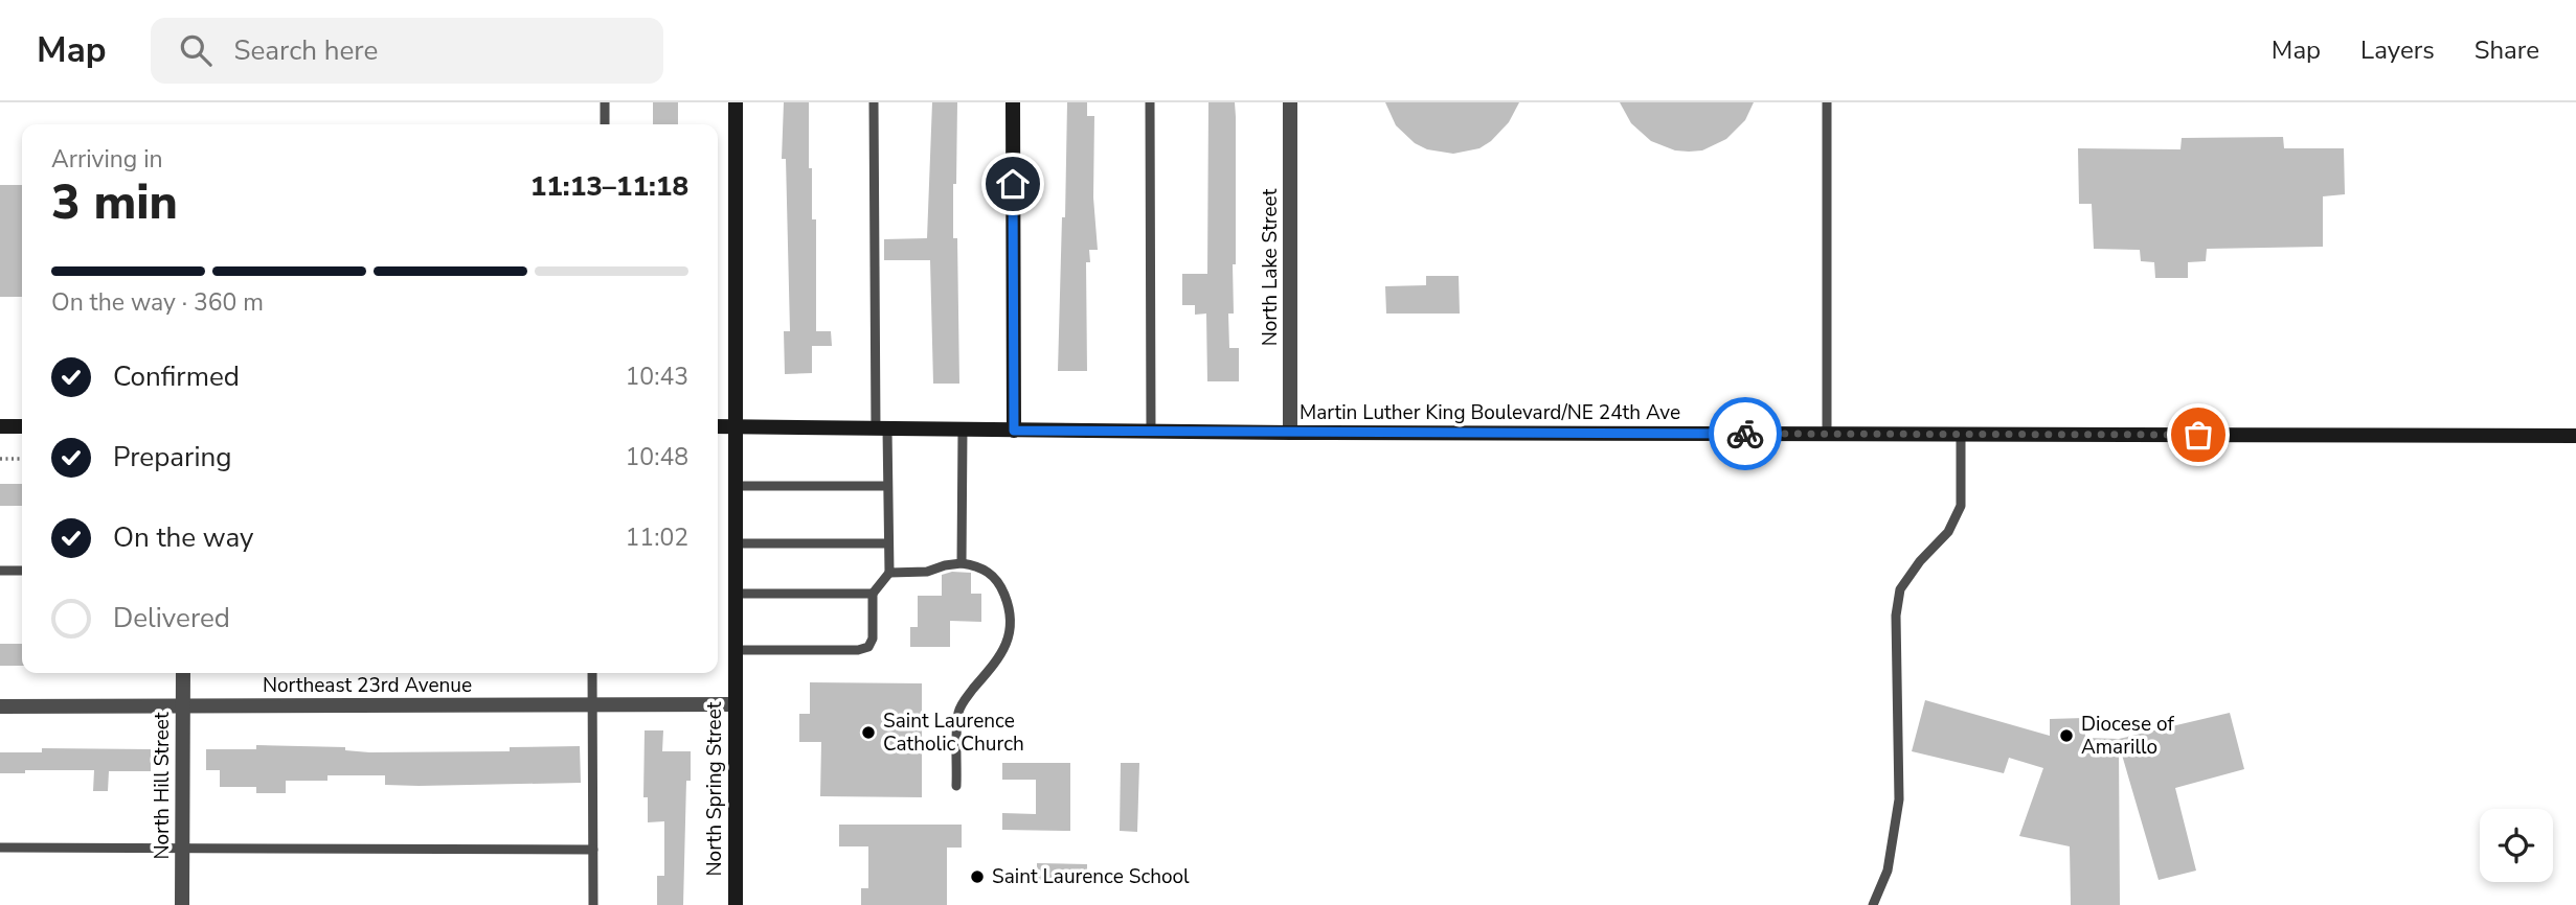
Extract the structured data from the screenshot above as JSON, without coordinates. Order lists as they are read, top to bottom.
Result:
{
  "streets": {
    "main road": ["Martin Luther King Boulevard/NE 24th Ave", "North Spring Street"],
    "street": ["North Lake Street", "Northeast 23rd Avenue", "North Hill Street"]
  },
  "crossings": [
    ["North Lake Street", "Martin Luther King Boulevard/NE 24th Ave"],
    ["Martin Luther King Boulevard/NE 24th Ave", "North Spring Street"],
    ["Northeast 23rd Avenue", "North Hill Street"],
    ["Northeast 23rd Avenue", "North Spring Street"]
  ],
  "places": ["Saint Laurence Catholic Church", "Diocese of Amarillo", "Saint Laurence School"],
  "page": {
    "header": "Map",
    "search": "Search here",
    "nav": ["Map", "Layers", "Share"],
    "heading": ["3 min", "Arriving in", "11:13–11:18"],
    "bar": "On the way · 360 m",
    "list": [
      ["Confirmed", "10:43"],
      ["Preparing", "10:48"],
      ["On the way", "11:02"],
      "Delivered"
    ]
  }
}
